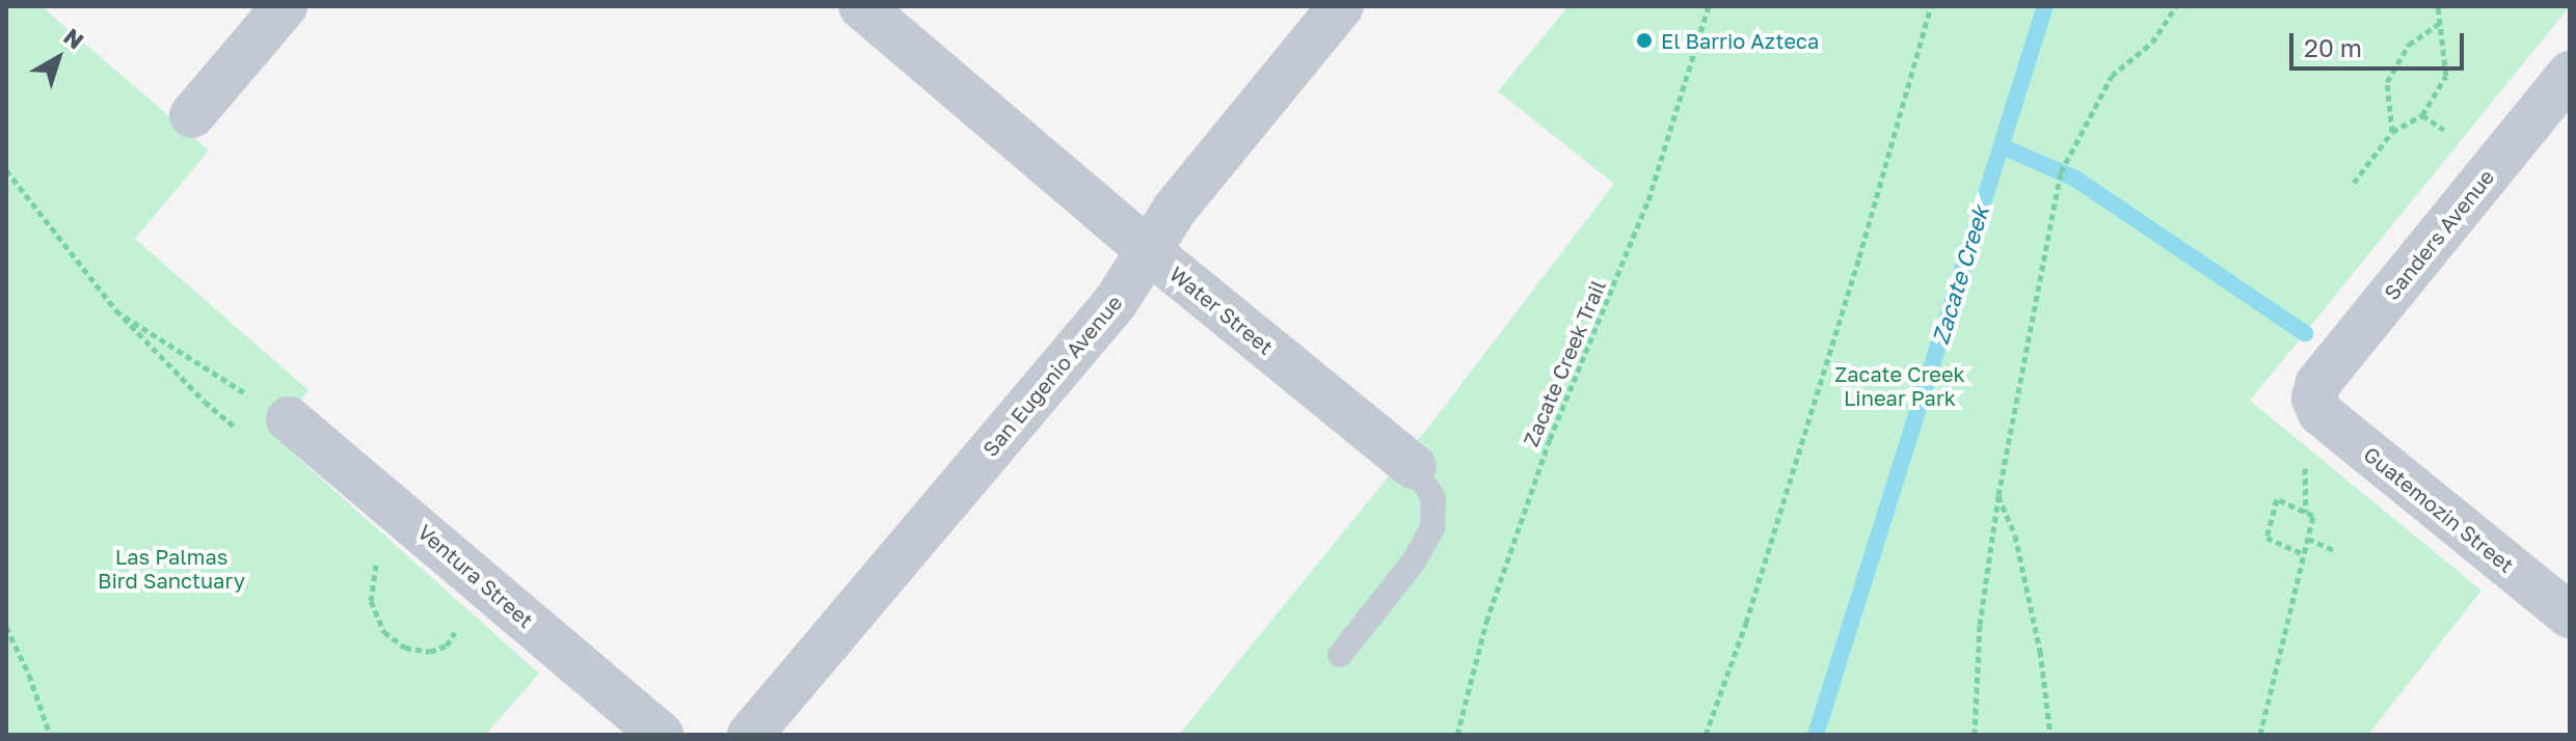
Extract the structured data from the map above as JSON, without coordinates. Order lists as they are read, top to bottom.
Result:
{
  "streets": {
    "street": [
      "Sanders Avenue",
      "Water Street",
      "San Eugenio Avenue",
      "Guatemozin Street",
      "Ventura Street"
    ],
    "path": ["Zacate Creek Trail"]
  },
  "crossings": [
    ["Sanders Avenue", "Guatemozin Street"],
    ["Water Street", "San Eugenio Avenue"]
  ],
  "water": ["Zacate Creek"],
  "parks": ["Zacate Creek Linear Park", "Las Palmas Bird Sanctuary"],
  "places": ["El Barrio Azteca"],
  "scale_bar": "20 m",
  "north": "top right"
}
